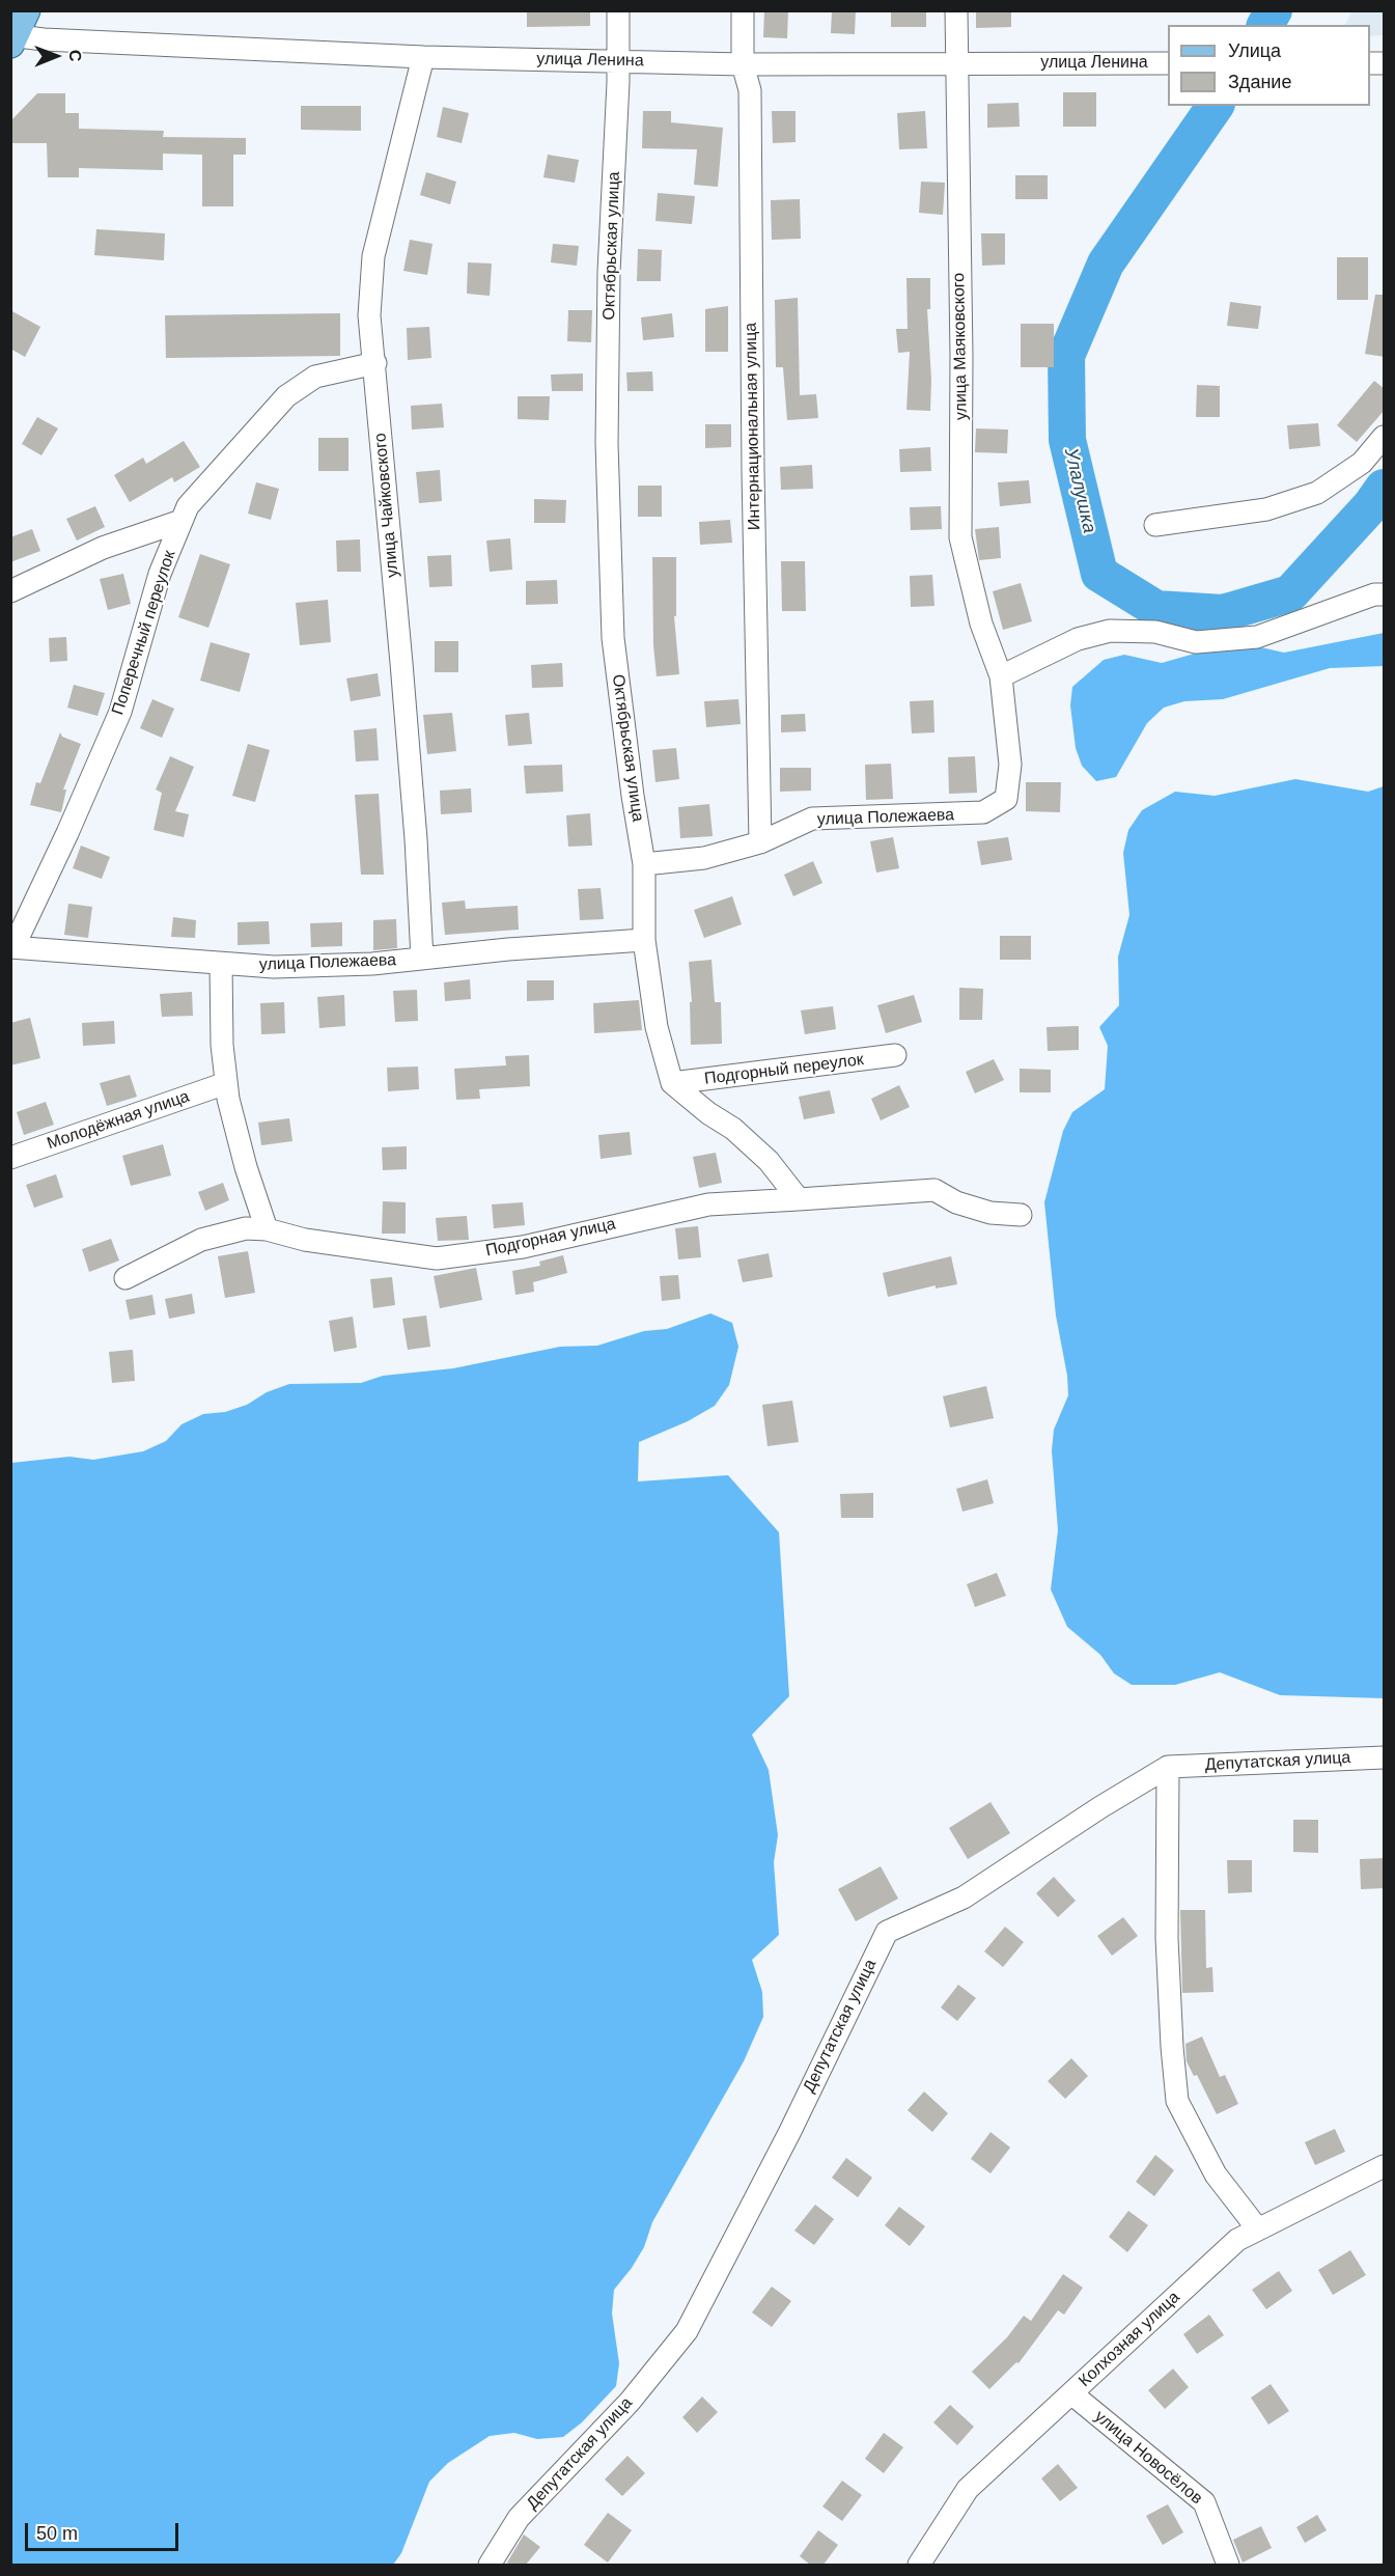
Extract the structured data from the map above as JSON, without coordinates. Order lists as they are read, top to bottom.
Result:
{
  "streets": {
    "street": [
      "улица Ленина",
      "Октябрьская улица",
      "улица Маяковского",
      "Интернациональная улица",
      "улица Чайковского",
      "Поперечный переулок",
      "улица Полежаева",
      "Подгорный переулок",
      "Молодёжная улица",
      "Подгорная улица",
      "Депутатская улица",
      "Колхозная улица",
      "улица Новосёлов"
    ]
  },
  "crossings": [
    ["улица Ленина", "Октябрьская улица"],
    ["улица Ленина", "улица Маяковского"],
    ["улица Ленина", "Интернациональная улица"],
    ["улица Ленина", "улица Чайковского"],
    ["Октябрьская улица", "улица Полежаева"],
    ["Октябрьская улица", "Подгорный переулок"],
    ["улица Маяковского", "улица Полежаева"],
    ["Интернациональная улица", "улица Полежаева"],
    ["улица Чайковского", "Поперечный переулок"],
    ["улица Чайковского", "улица Полежаева"],
    ["Поперечный переулок", "улица Полежаева"],
    ["Колхозная улица", "улица Новосёлов"]
  ],
  "water": ["Улалушка"],
  "legend": ["Улица", "Здание"],
  "scale_bar": "50 m",
  "north": "right"
}
